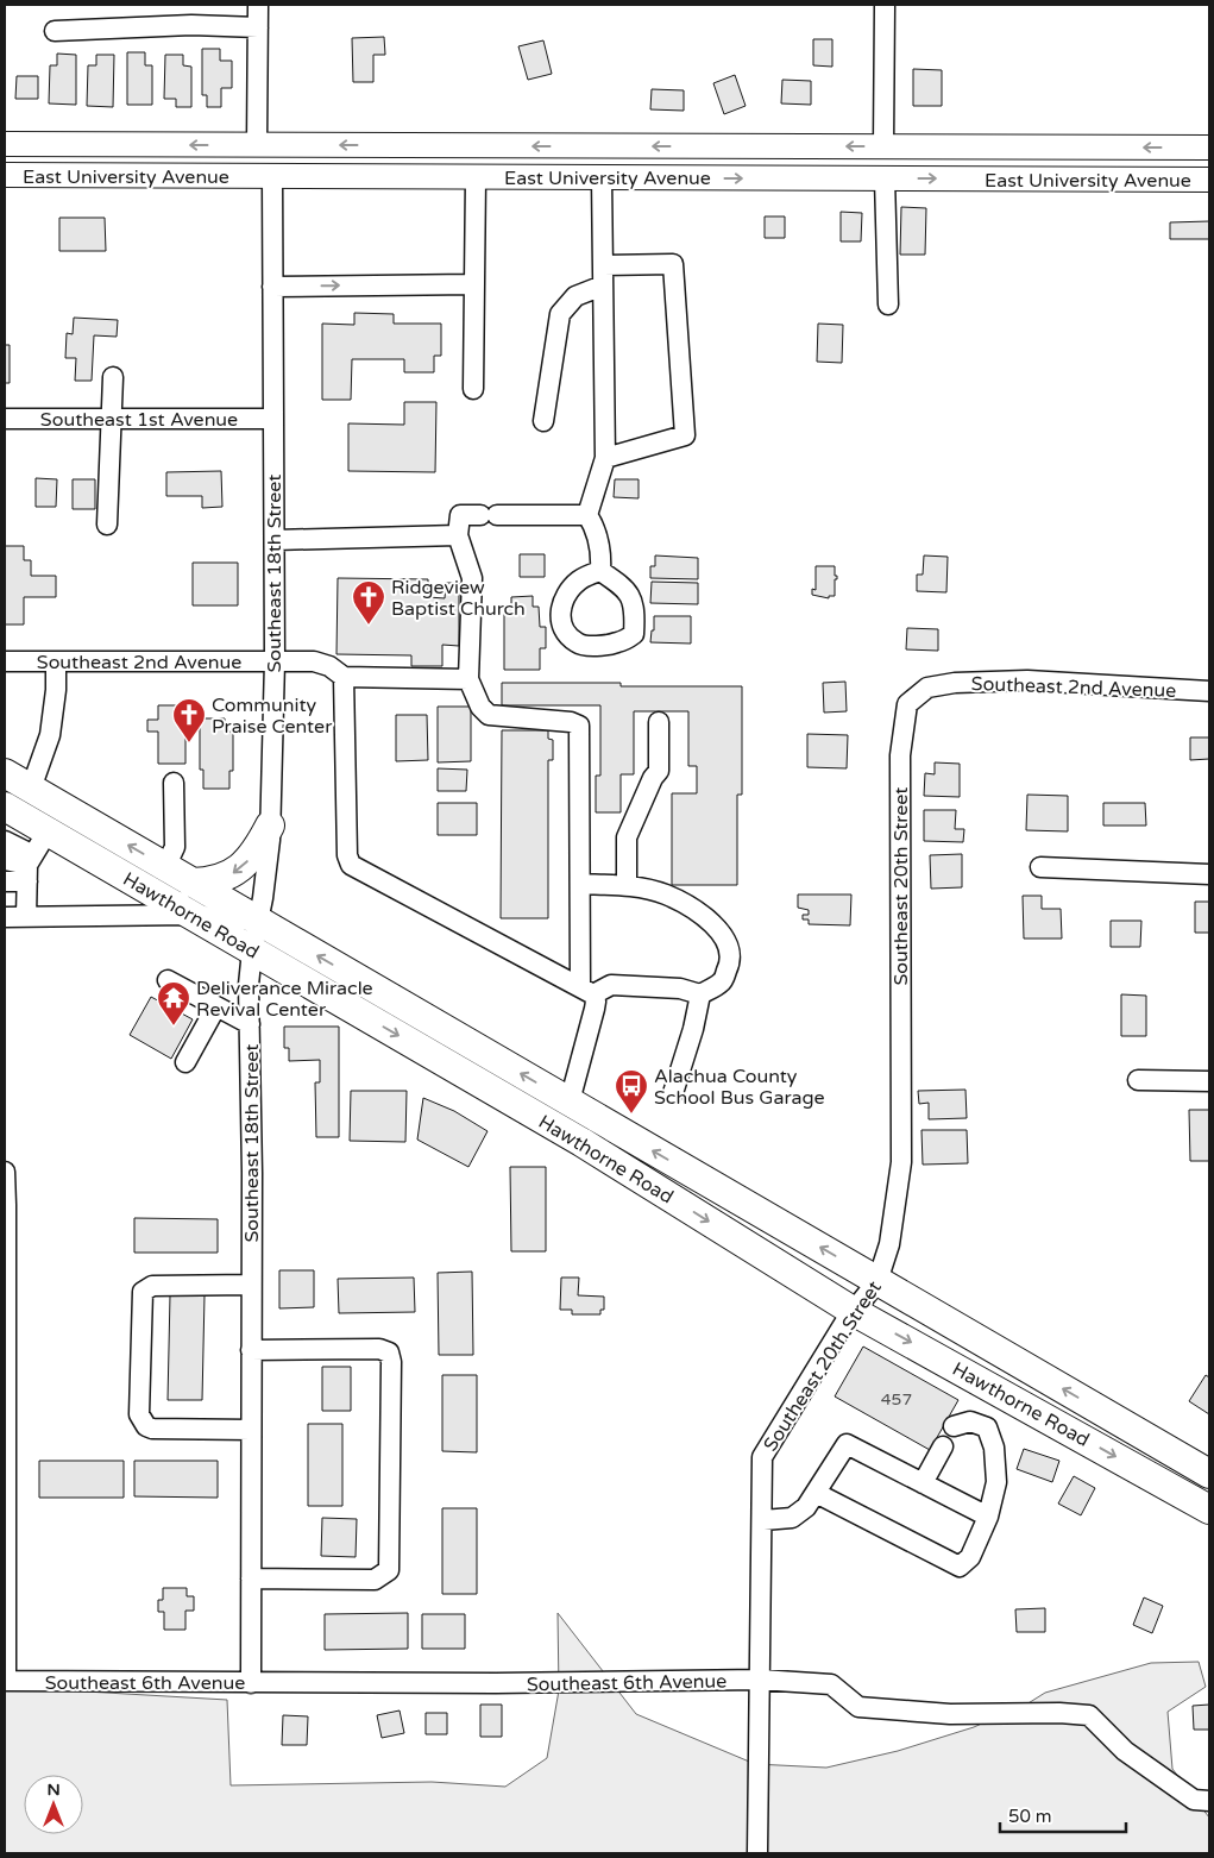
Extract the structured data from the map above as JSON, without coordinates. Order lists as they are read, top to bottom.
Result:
{
  "streets": {
    "highway": ["Hawthorne Road"],
    "main road": ["East University Avenue"],
    "street": [
      "Southeast 1st Avenue",
      "Southeast 18th Street",
      "Southeast 2nd Avenue",
      "Southeast 20th Street",
      "Southeast 6th Avenue"
    ]
  },
  "crossings": [
    ["East University Avenue", "Southeast 18th Street"],
    ["Southeast 1st Avenue", "Southeast 18th Street"],
    ["Southeast 18th Street", "Southeast 2nd Avenue"],
    ["Southeast 18th Street", "Hawthorne Road"],
    ["Southeast 18th Street", "Southeast 6th Avenue"],
    ["Southeast 2nd Avenue", "Southeast 20th Street"],
    ["Southeast 20th Street", "Hawthorne Road"],
    ["Southeast 20th Street", "Southeast 6th Avenue"]
  ],
  "places": {
    "church": ["Ridgeview Baptist Church", "Community Praise Center"],
    "temple": ["Deliverance Miracle Revival Center"],
    "bus stop": ["Alachua County School Bus Garage"]
  },
  "house_numbers": ["457"],
  "scale_bar": "50 m",
  "north": "top"
}
